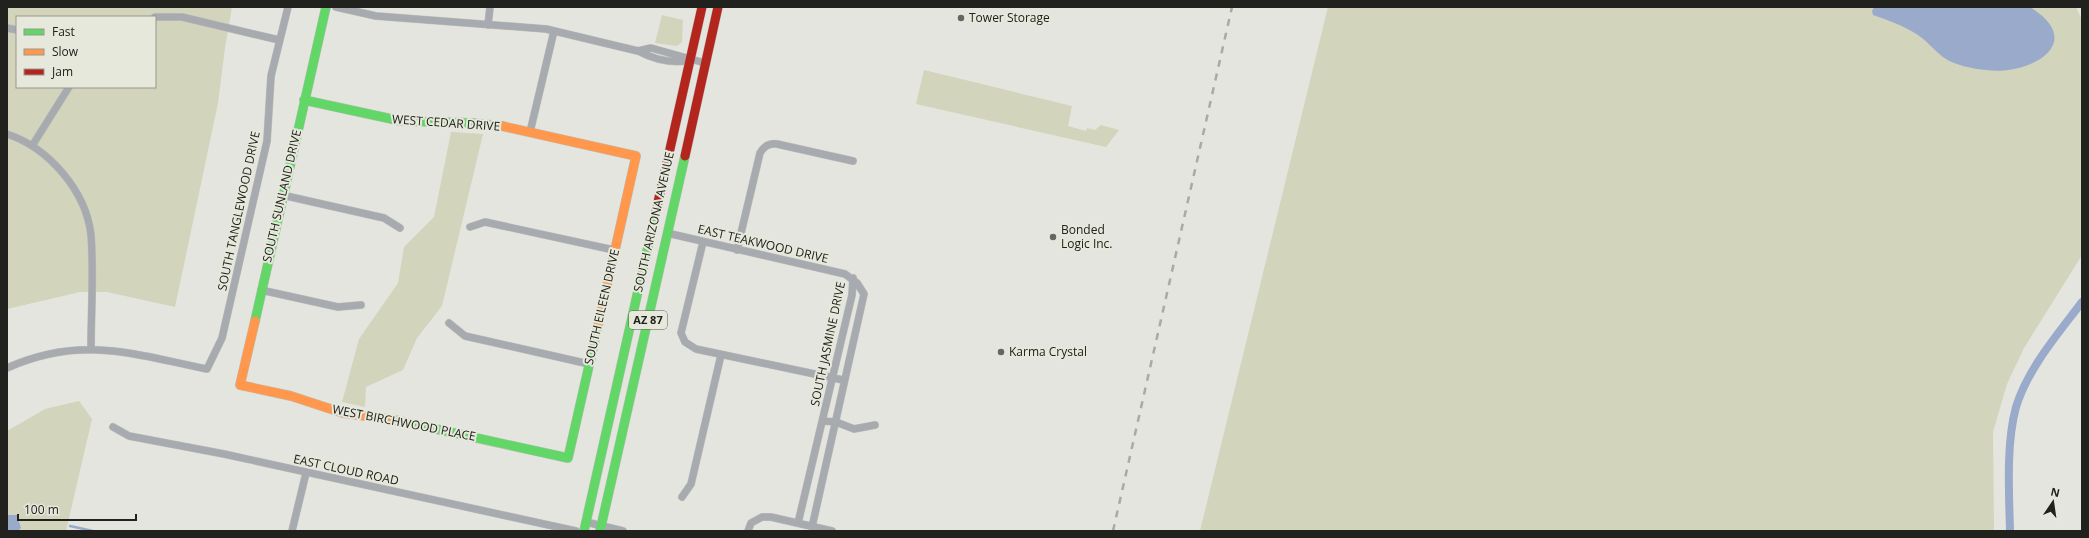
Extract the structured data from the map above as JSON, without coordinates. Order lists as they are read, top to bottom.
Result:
{
  "streets": {
    "street": [
      "WEST CEDAR DRIVE",
      "SOUTH SUNLAND DRIVE",
      "SOUTH TANGLEWOOD DRIVE",
      "SOUTH ARIZONA AVENUE",
      "EAST TEAKWOOD DRIVE",
      "SOUTH EILEEN DRIVE",
      "AZ 87",
      "SOUTH JASMINE DRIVE",
      "WEST BIRCHWOOD PLACE",
      "EAST CLOUD ROAD"
    ]
  },
  "crossings": [
    ["WEST CEDAR DRIVE", "SOUTH SUNLAND DRIVE"],
    ["WEST CEDAR DRIVE", "SOUTH EILEEN DRIVE"],
    ["SOUTH SUNLAND DRIVE", "WEST BIRCHWOOD PLACE"],
    ["SOUTH ARIZONA AVENUE", "EAST TEAKWOOD DRIVE"],
    ["EAST TEAKWOOD DRIVE", "SOUTH JASMINE DRIVE"],
    ["SOUTH EILEEN DRIVE", "WEST BIRCHWOOD PLACE"]
  ],
  "places": ["Tower Storage", "Bonded Logic Inc.", "Karma Crystal"],
  "legend": ["Fast", "Slow", "Jam"],
  "scale_bar": "100 m",
  "north": "top"
}
